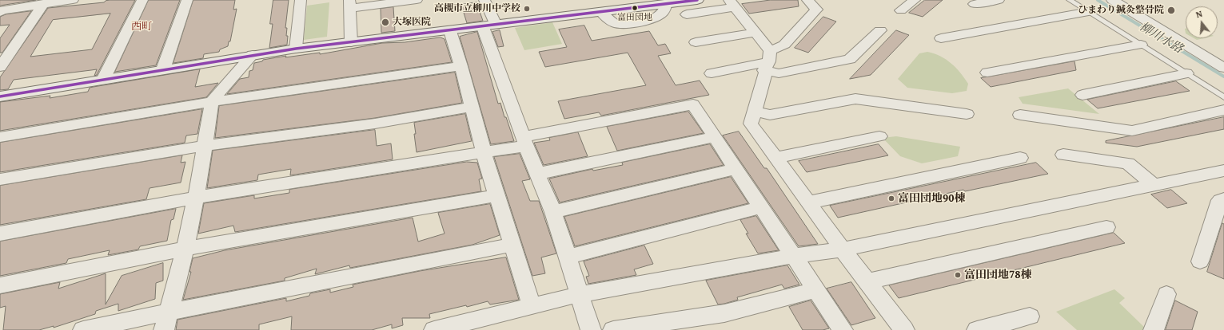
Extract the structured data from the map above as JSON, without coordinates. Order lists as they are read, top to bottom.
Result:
{
  "districts": ["西町"],
  "water": ["柳川水路"],
  "places": [
    "富田団地",
    "高槻市立柳川中学校",
    "ひまわり鍼灸整骨院",
    "大塚医院",
    "富田団地90棟",
    "富田団地78棟"
  ],
  "north": "top"
}
